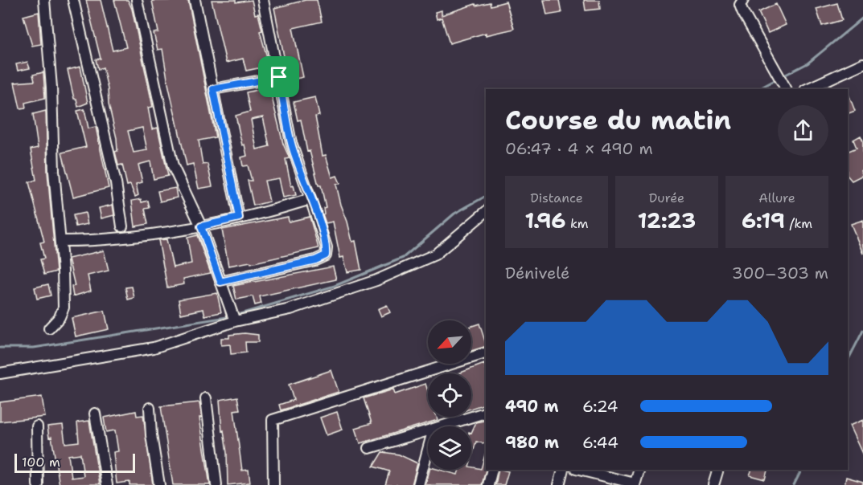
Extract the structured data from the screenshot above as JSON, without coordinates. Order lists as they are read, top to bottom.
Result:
{
  "scale_bar": "100 m",
  "north": "bottom left",
  "page": {
    "heading": ["Course du matin", "06:47 · 4 × 490 m"],
    "stats": [
      ["Distance", "1.96 km"],
      ["Durée", "12:23"],
      ["Allure", "6:19 /km"]
    ],
    "chart": ["Dénivelé", "300–303 m"],
    "list": [
      {
        "name": "490 m",
        "note": "6:24"
      },
      {
        "name": "980 m",
        "note": "6:44"
      }
    ],
    "scale": "100 m"
  }
}
